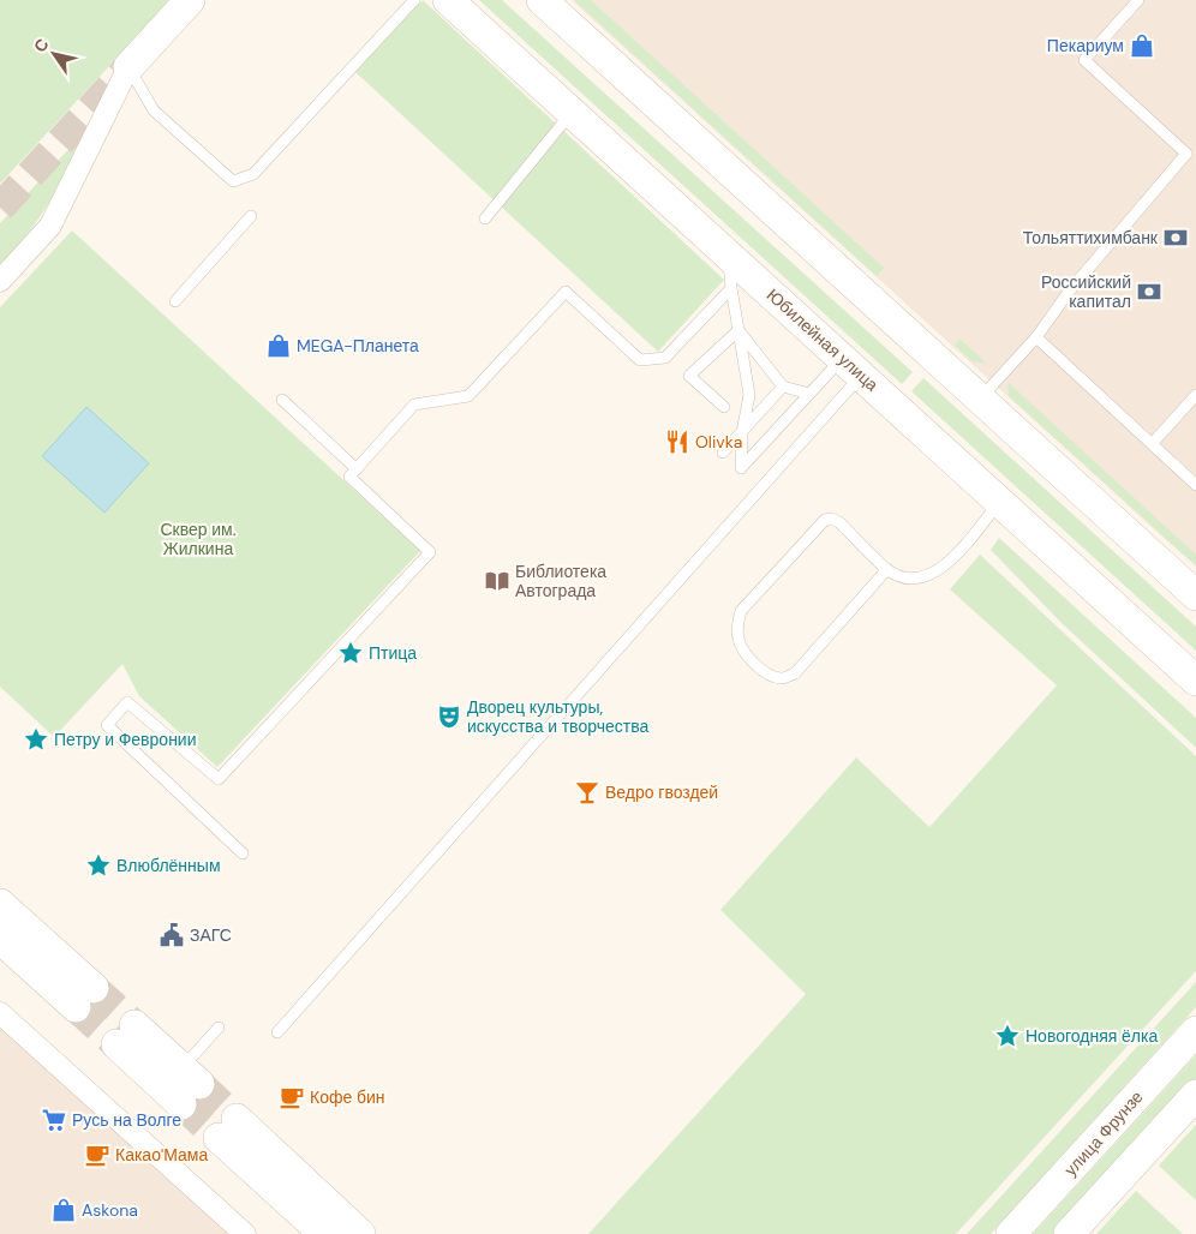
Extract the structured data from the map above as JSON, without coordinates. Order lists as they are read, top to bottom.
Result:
{
  "streets": {
    "main road": ["Юбилейная улица", "улица Фрунзе"]
  },
  "parks": ["Сквер им. Жилкина"],
  "places": {
    "shop": ["Пекариум", "MEGA-Планета", "Askona"],
    "bank": ["Тольяттихимбанк", "Российский капитал"],
    "restaurant": ["Olivka"],
    "library": ["Библиотека Автограда"],
    "place": [
      "Птица",
      "Петру и Февронии",
      "Влюблённым",
      "Новогодняя ёлка"
    ],
    "theatre": ["Дворец культуры, искусства и творчества"],
    "bar": ["Ведро гвоздей"],
    "public building": ["ЗАГС"],
    "cafe": ["Кофе бин", "Какао'Мама"],
    "supermarket": ["Русь на Волге"]
  },
  "north": "top left"
}
